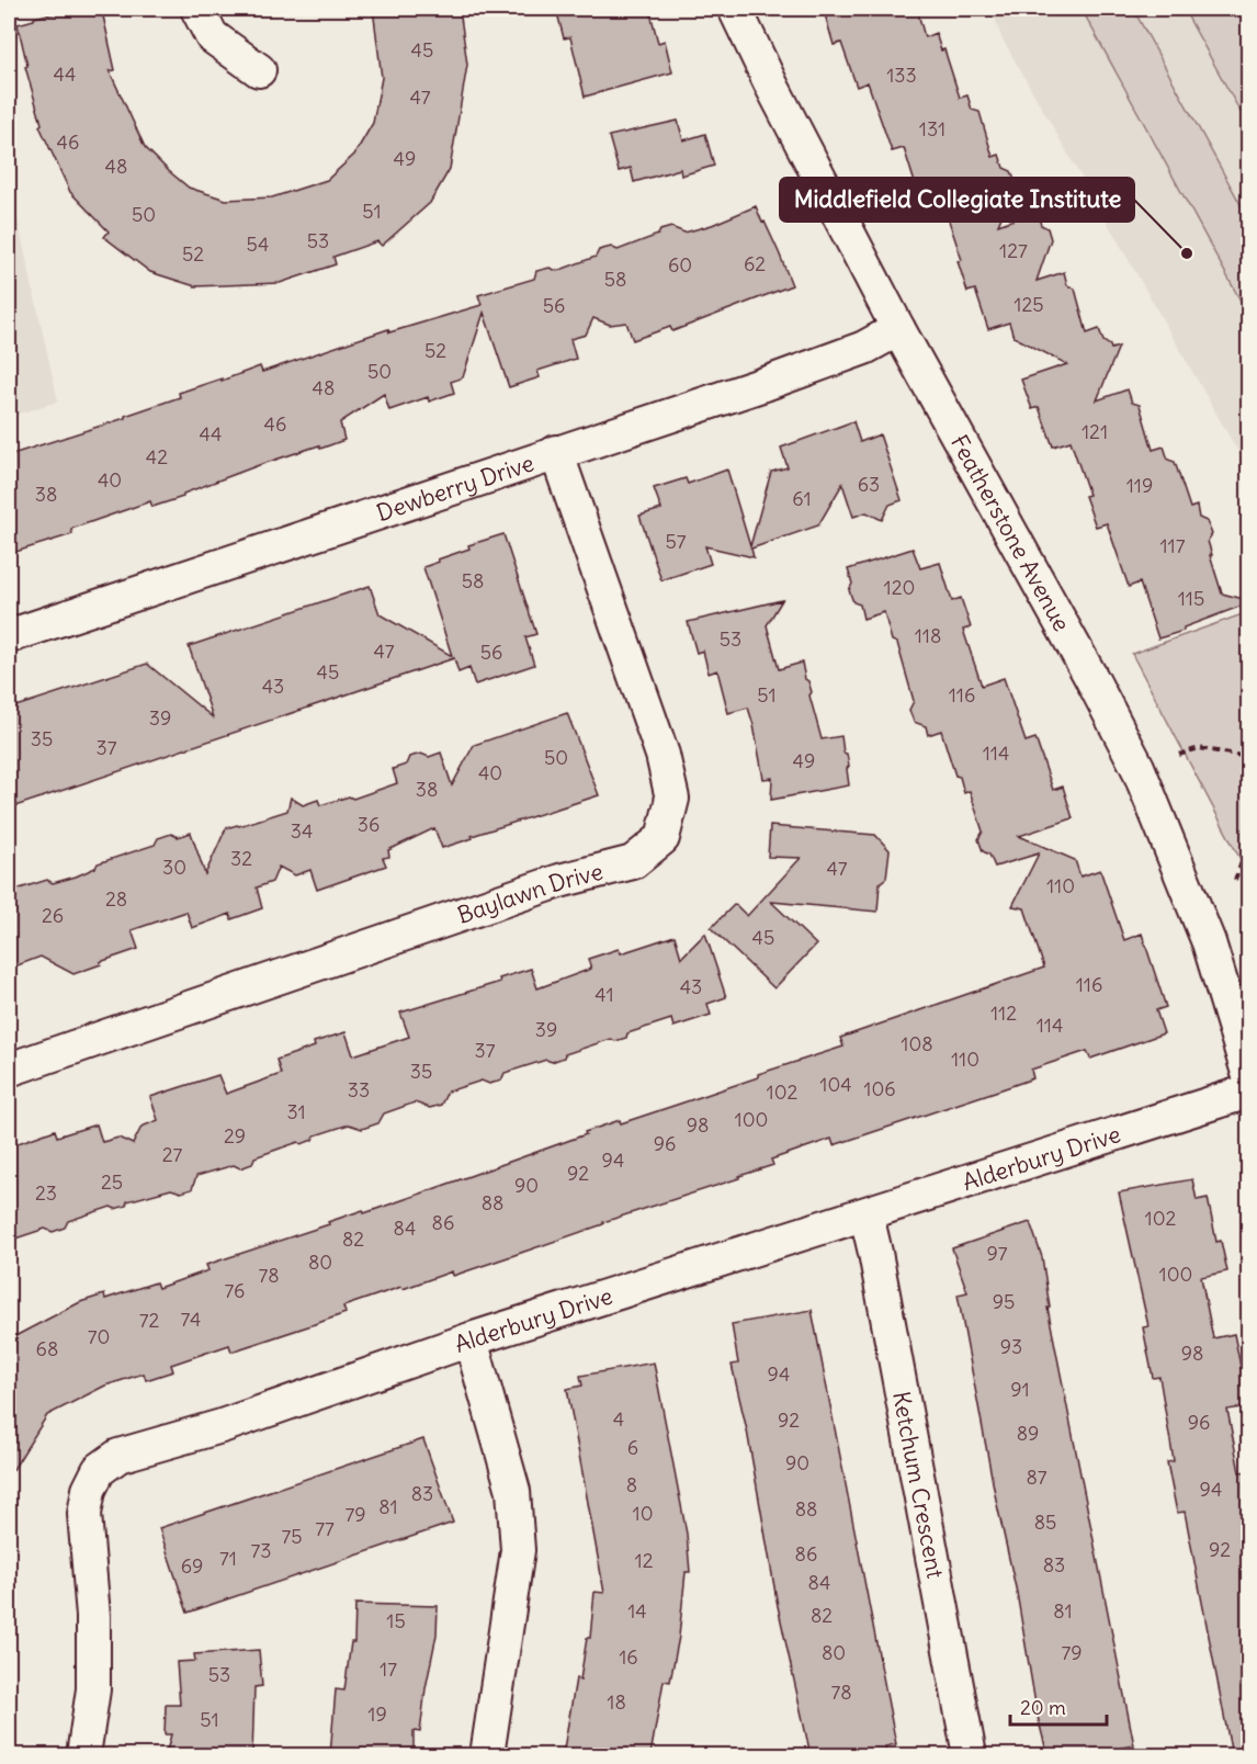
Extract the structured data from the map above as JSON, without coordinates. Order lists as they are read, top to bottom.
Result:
{
  "streets": {
    "street": [
      "Dewberry Drive",
      "Featherstone Avenue",
      "Baylawn Drive",
      "Alderbury Drive",
      "Ketchum Crescent"
    ]
  },
  "crossings": [
    ["Dewberry Drive", "Featherstone Avenue"],
    ["Dewberry Drive", "Baylawn Drive"],
    ["Alderbury Drive", "Ketchum Crescent"]
  ],
  "places": ["Middlefield Collegiate Institute"],
  "house_numbers": [
    "45",
    "44",
    "133",
    "47",
    "131",
    "46",
    "49",
    "48",
    "51",
    "50",
    "53",
    "54",
    "127",
    "52",
    "62",
    "60",
    "58",
    "125",
    "56",
    "52",
    "50",
    "48",
    "46",
    "121",
    "44",
    "42",
    "40",
    "63",
    "119",
    "38",
    "61",
    "57",
    "117",
    "58",
    "120",
    "115",
    "118",
    "53",
    "47",
    "56",
    "45",
    "43",
    "51",
    "116",
    "39",
    "35",
    "37",
    "114",
    "50",
    "49",
    "40",
    "38",
    "36",
    "34",
    "32",
    "30",
    "47",
    "110",
    "28",
    "26",
    "45",
    "116",
    "43",
    "41",
    "112",
    "114",
    "39",
    "108",
    "37",
    "110",
    "35",
    "104",
    "106",
    "33",
    "102",
    "31",
    "100",
    "98",
    "29",
    "96",
    "27",
    "94",
    "92",
    "25",
    "90",
    "23",
    "88",
    "102",
    "86",
    "84",
    "82",
    "97",
    "80",
    "100",
    "78",
    "76",
    "95",
    "74",
    "72",
    "70",
    "93",
    "68",
    "98",
    "94",
    "91",
    "4",
    "92",
    "96",
    "89",
    "6",
    "90",
    "87",
    "8",
    "94",
    "83",
    "81",
    "88",
    "10",
    "79",
    "85",
    "77",
    "75",
    "92",
    "73",
    "86",
    "71",
    "12",
    "83",
    "69",
    "84",
    "14",
    "81",
    "82",
    "15",
    "80",
    "79",
    "16",
    "17",
    "53",
    "78",
    "18",
    "19",
    "51"
  ],
  "scale_bar": "20 m"
}
